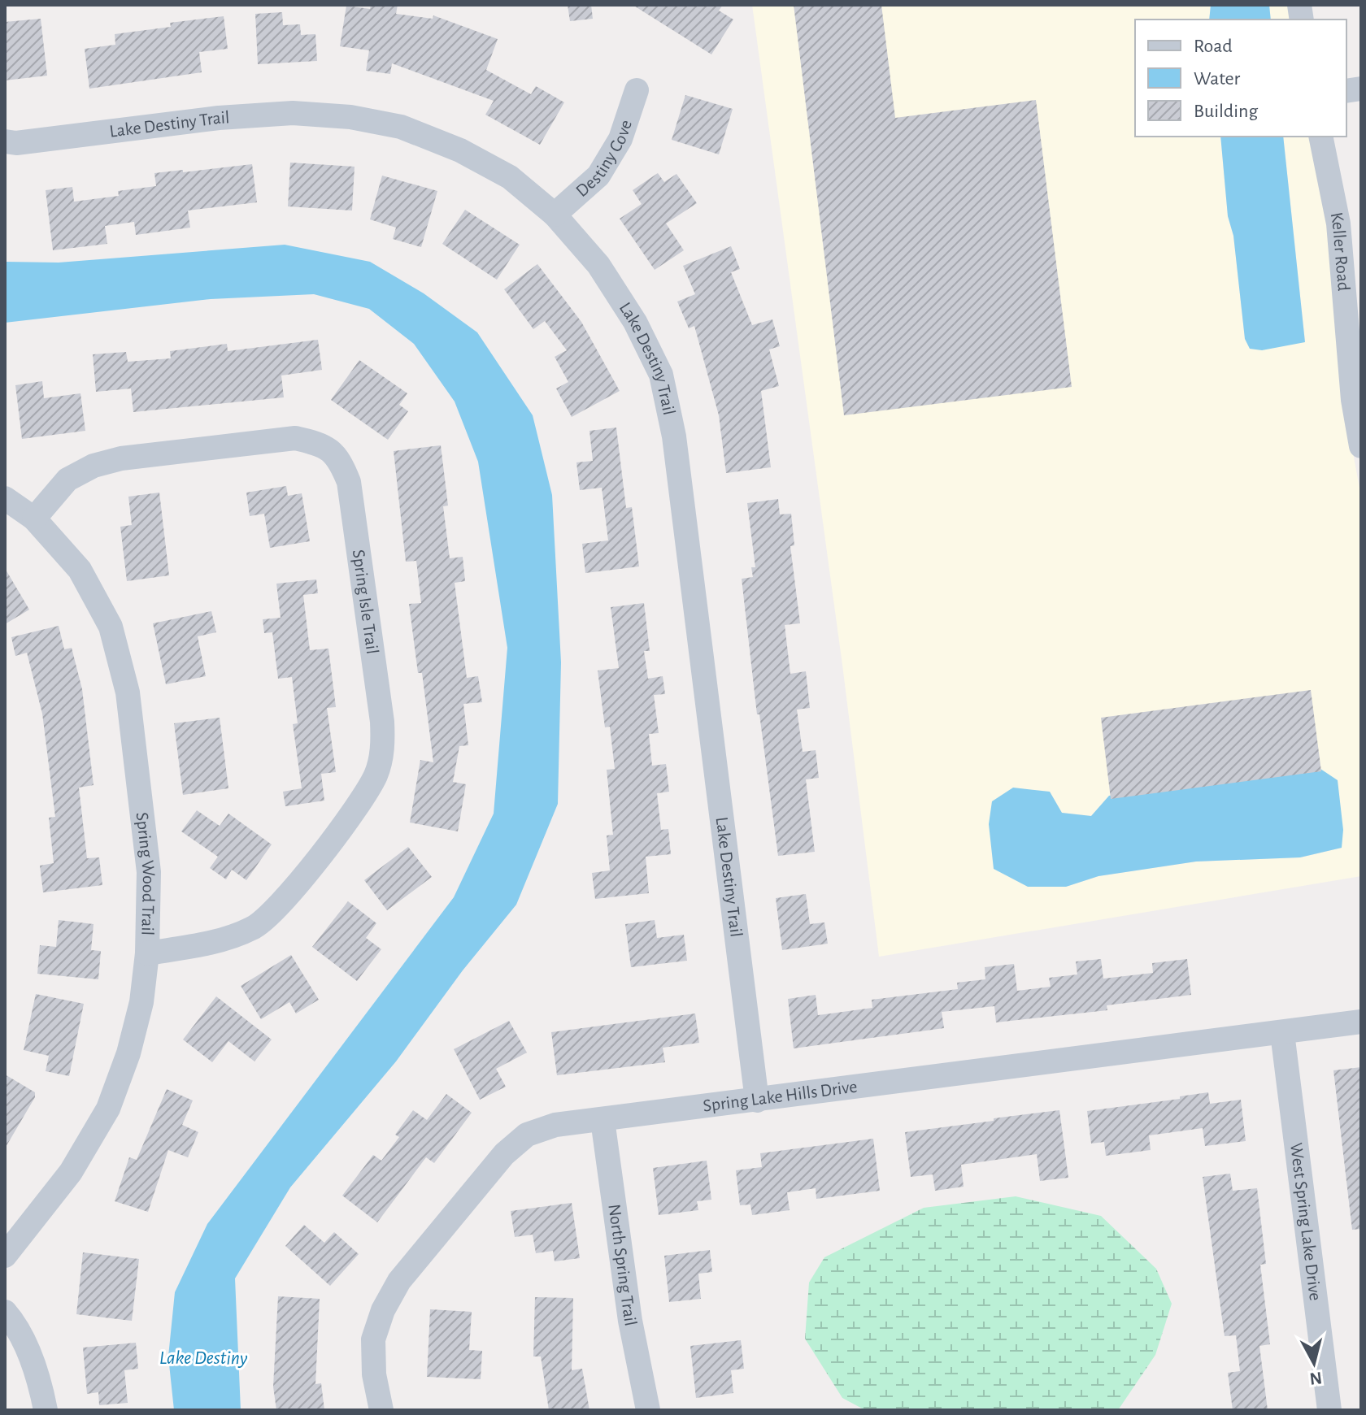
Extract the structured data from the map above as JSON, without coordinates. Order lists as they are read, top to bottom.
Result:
{
  "streets": {
    "street": [
      "Lake Destiny Trail",
      "Destiny Cove",
      "Keller Road",
      "Spring Isle Trail",
      "Spring Wood Trail",
      "Spring Lake Hills Drive",
      "West Spring Lake Drive",
      "North Spring Trail"
    ]
  },
  "crossings": [
    ["Lake Destiny Trail", "Destiny Cove"],
    ["Lake Destiny Trail", "Spring Lake Hills Drive"],
    ["Spring Isle Trail", "Spring Wood Trail"],
    ["Spring Lake Hills Drive", "West Spring Lake Drive"],
    ["Spring Lake Hills Drive", "North Spring Trail"]
  ],
  "water": ["Lake Destiny"],
  "legend": ["Road", "Water", "Building"],
  "north": "bottom"
}
